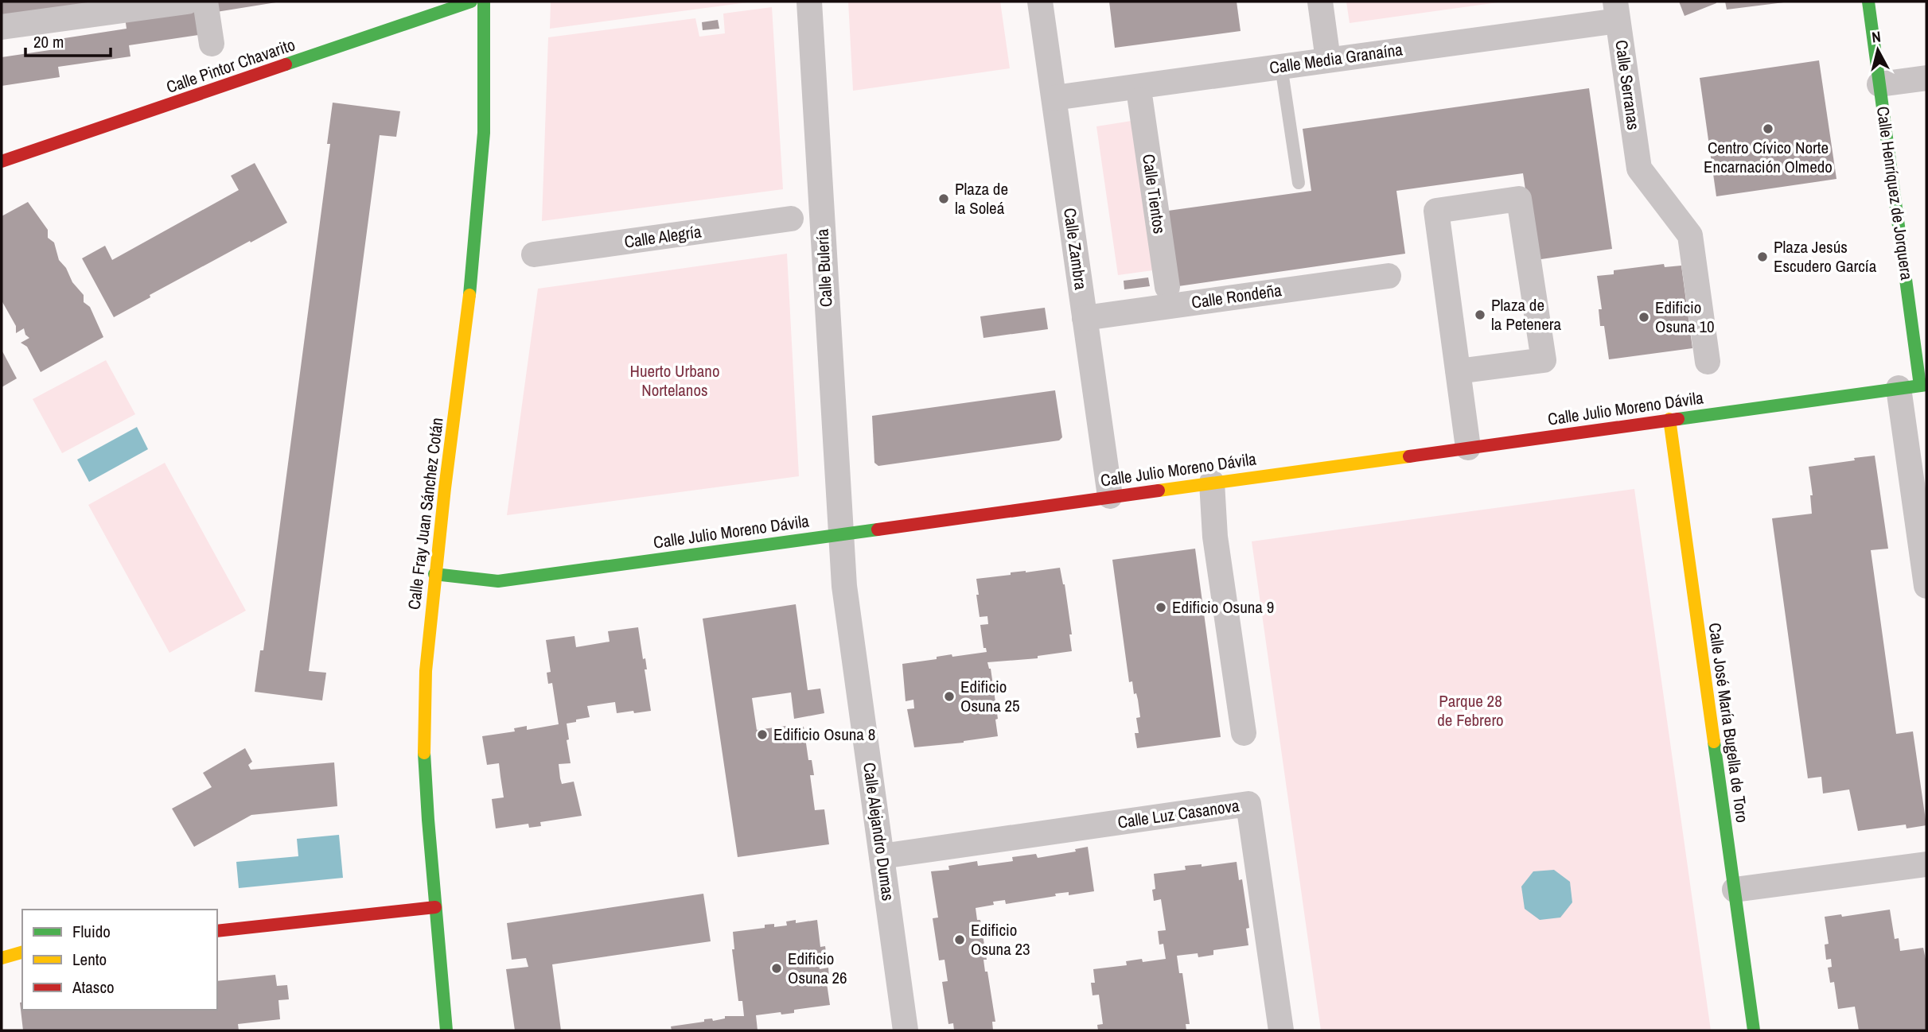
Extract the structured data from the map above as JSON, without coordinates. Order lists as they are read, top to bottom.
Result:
{
  "streets": {
    "main road": [
      "Calle Pintor Chavarito",
      "Calle Henríquez de Jorquera",
      "Calle Julio Moreno Dávila",
      "Calle Fray Juan Sánchez Cotán",
      "Calle José María Bugella de Toro"
    ],
    "street": [
      "Calle Media Granaína",
      "Calle Serranas",
      "Calle Tientos",
      "Calle Alegría",
      "Calle Zambra",
      "Calle Bulería",
      "Calle Rondeña",
      "Calle Luz Casanova",
      "Calle Alejandro Dumas"
    ]
  },
  "crossings": [
    ["Calle Media Granaína", "Calle Serranas"],
    ["Calle Media Granaína", "Calle Zambra"],
    ["Calle Henríquez de Jorquera", "Calle Julio Moreno Dávila"],
    ["Calle Zambra", "Calle Rondeña"],
    ["Calle Zambra", "Calle Julio Moreno Dávila"],
    ["Calle Bulería", "Calle Julio Moreno Dávila"],
    ["Calle Bulería", "Calle Alejandro Dumas"],
    ["Calle Julio Moreno Dávila", "Calle Fray Juan Sánchez Cotán"],
    ["Calle Julio Moreno Dávila", "Calle José María Bugella de Toro"],
    ["Calle Julio Moreno Dávila", "Calle Alejandro Dumas"],
    ["Calle Luz Casanova", "Calle Alejandro Dumas"]
  ],
  "parks": ["Huerto Urbano Nortelanos", "Parque 28 de Febrero"],
  "places": [
    "Centro Cívico Norte Encarnación Olmedo",
    "Plaza de la Soleá",
    "Plaza Jesús Escudero García",
    "Plaza de la Petenera",
    "Edificio Osuna 10",
    "Edificio Osuna 9",
    "Edificio Osuna 25",
    "Edificio Osuna 8",
    "Edificio Osuna 23",
    "Edificio Osuna 26"
  ],
  "legend": ["Fluido", "Lento", "Atasco"],
  "scale_bar": "20 m",
  "north": "top"
}
